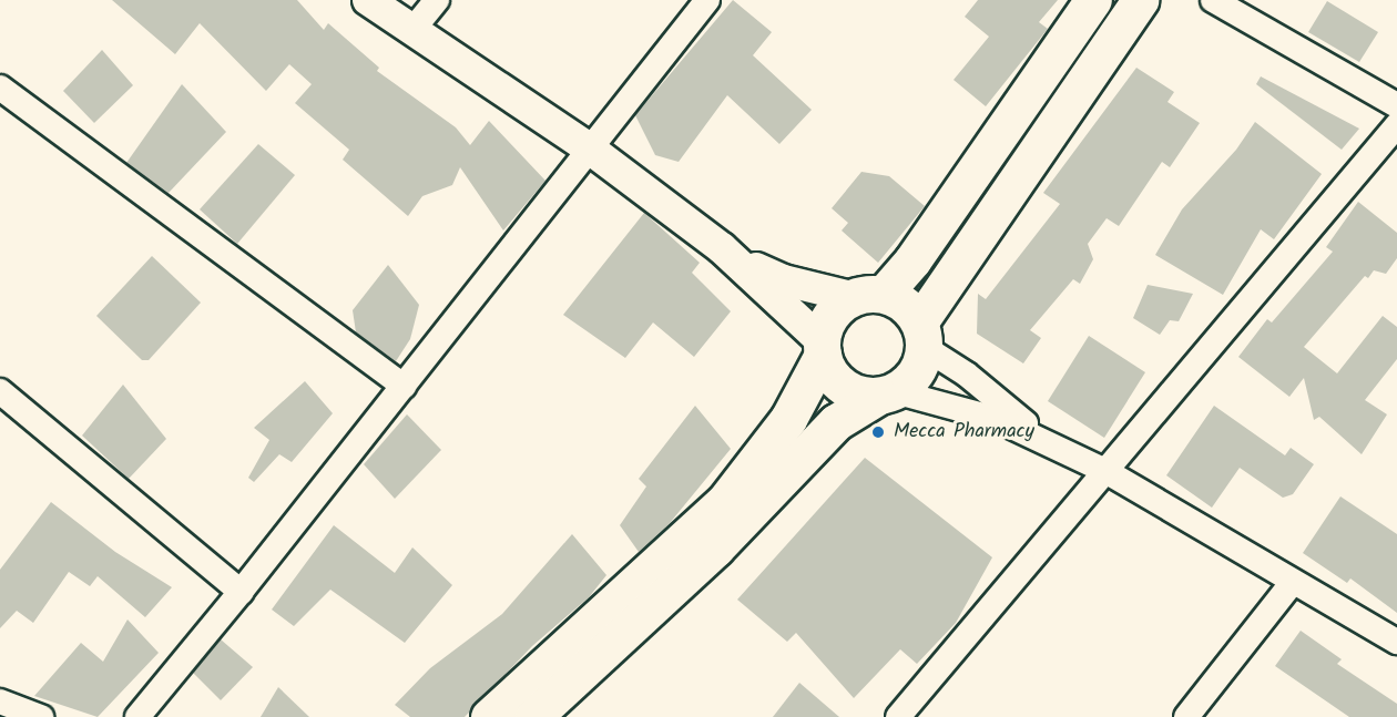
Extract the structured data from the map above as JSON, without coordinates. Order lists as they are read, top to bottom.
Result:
{
  "places": ["Mecca Pharmacy"]
}
